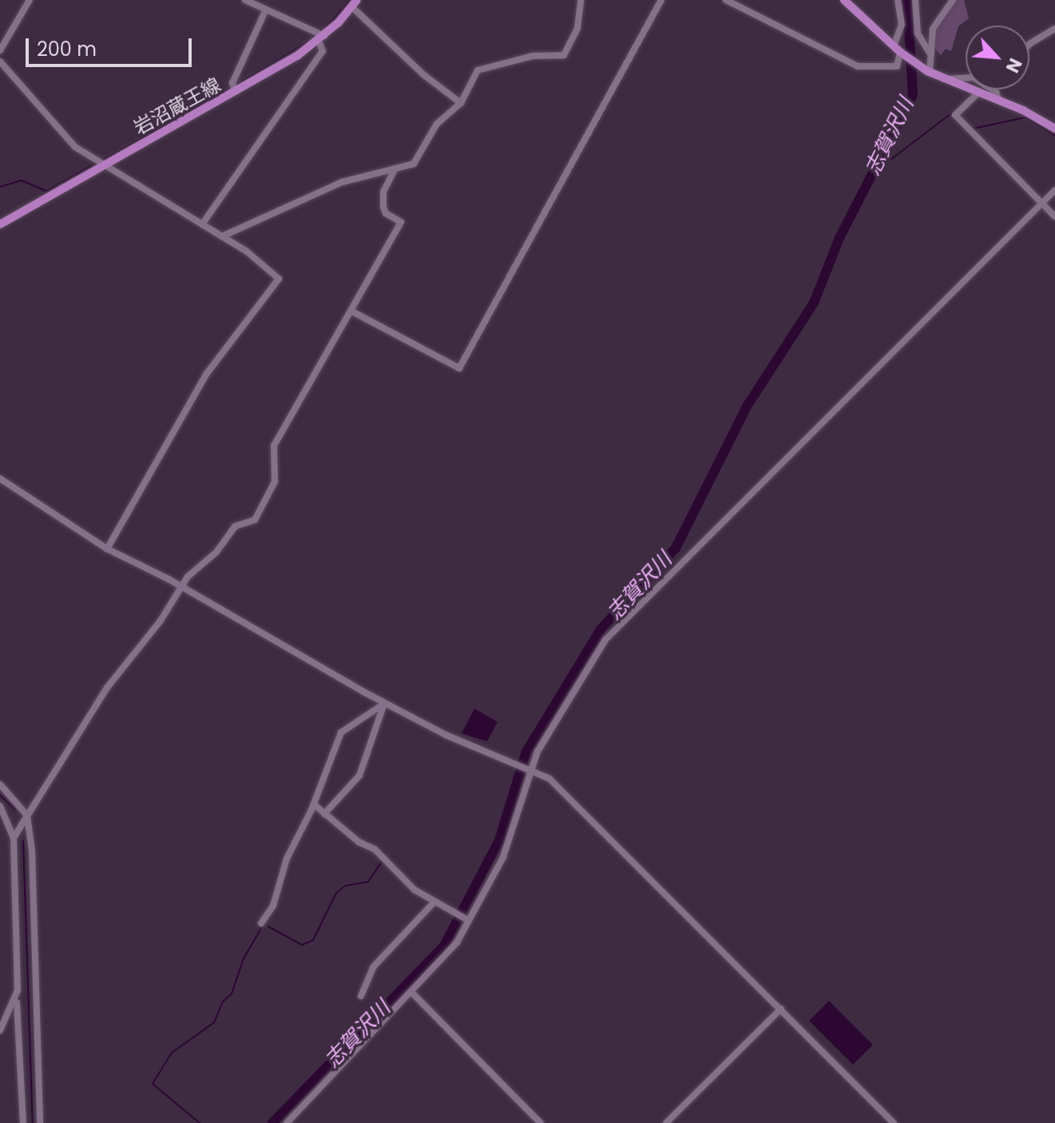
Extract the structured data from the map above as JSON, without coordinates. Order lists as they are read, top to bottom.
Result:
{
  "streets": {
    "main road": ["岩沼蔵王線"]
  },
  "water": ["志賀沢川"],
  "scale_bar": "200 m",
  "north": "bottom right"
}
